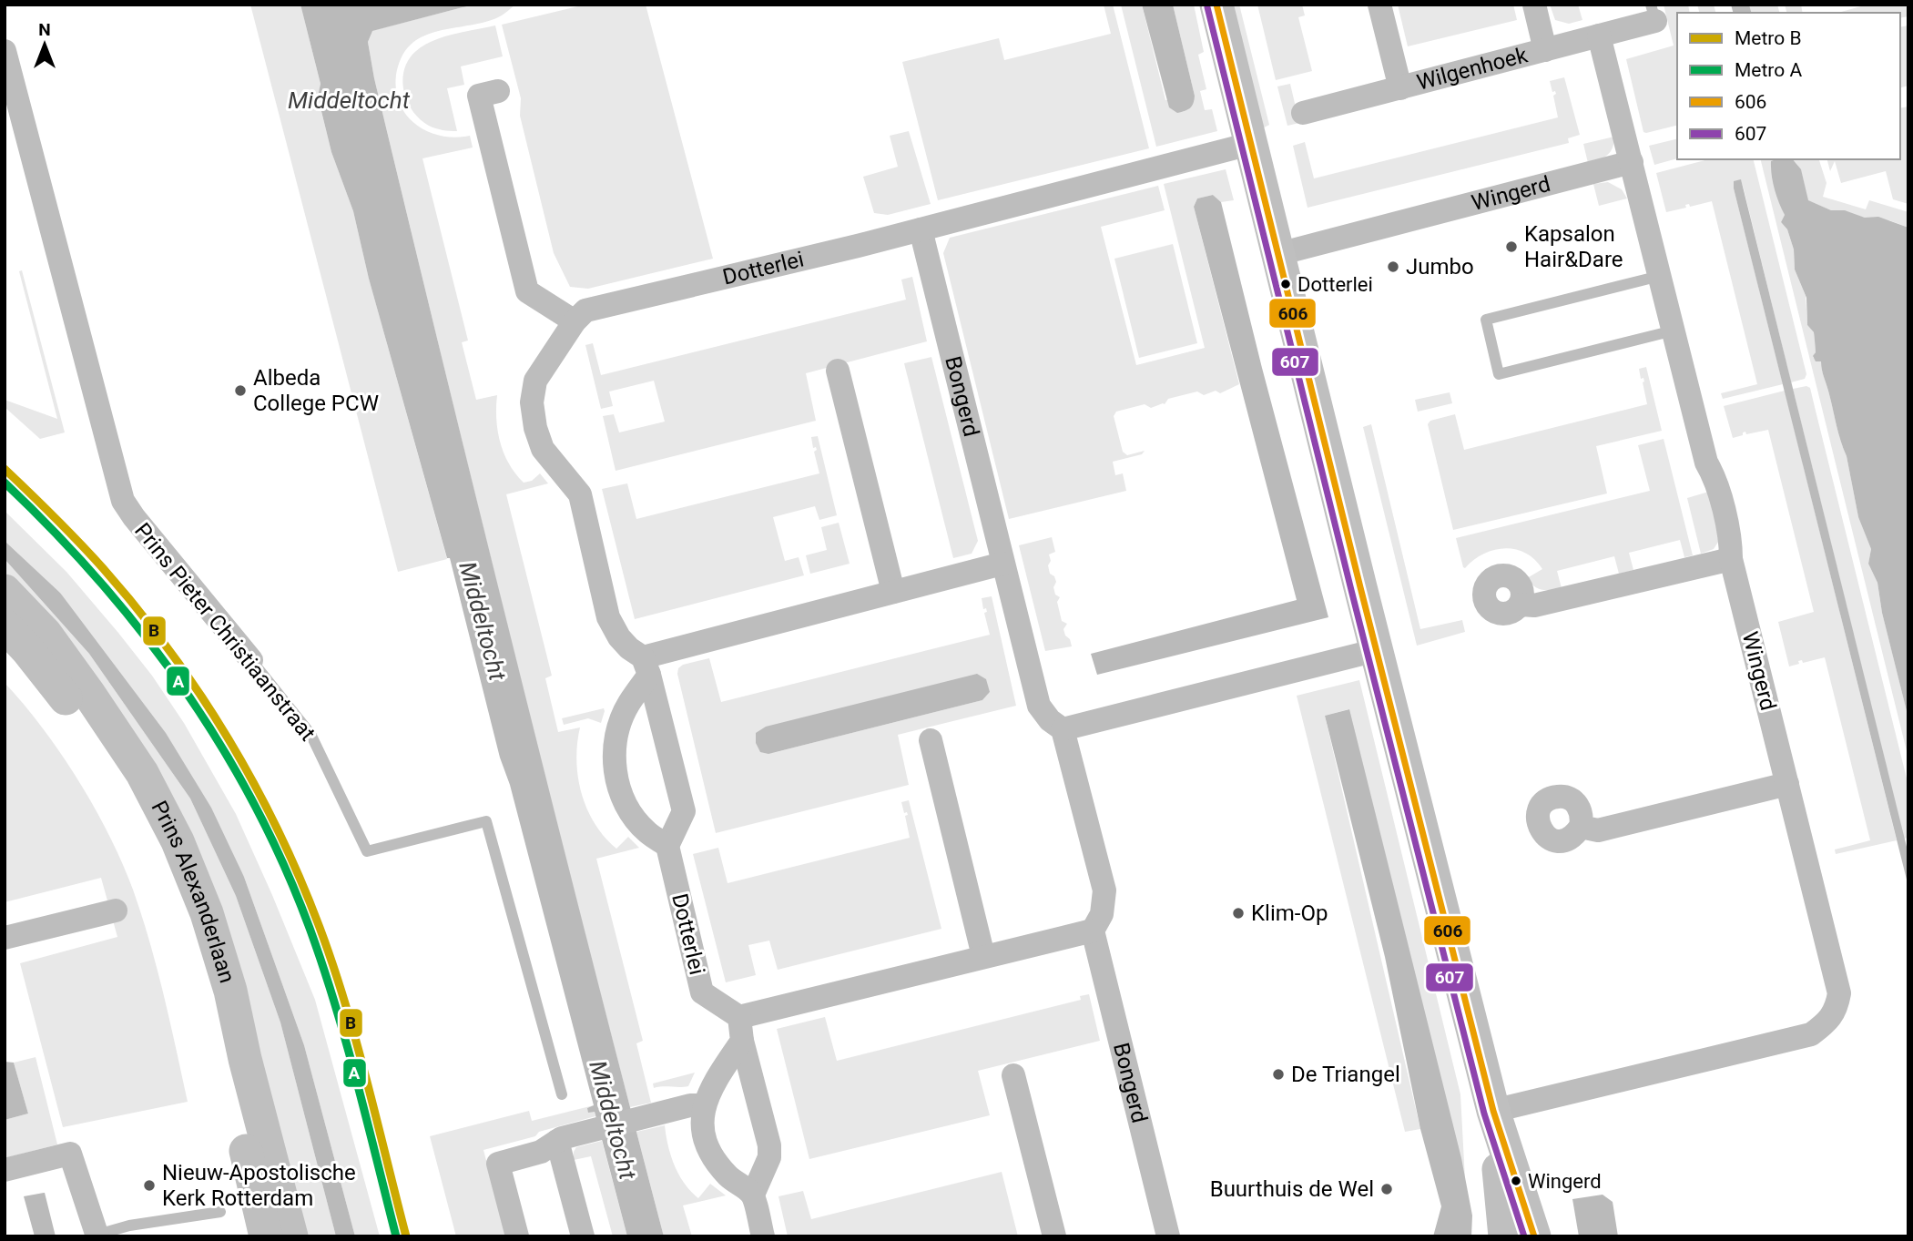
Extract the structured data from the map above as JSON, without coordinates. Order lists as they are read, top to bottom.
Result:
{
  "streets": {
    "street": [
      "Wilgenhoek",
      "Wingerd",
      "Dotterlei",
      "Bongerd",
      "Prins Pieter Christiaanstraat",
      "Prins Alexanderlaan"
    ]
  },
  "crossings": [
    ["Dotterlei", "Bongerd"]
  ],
  "water": ["Middeltocht"],
  "places": [
    "Kapsalon Hair&Dare",
    "Jumbo",
    "Dotterlei",
    "Albeda College PCW",
    "Klim-Op",
    "De Triangel",
    "Wingerd",
    "Nieuw-Apostolische Kerk Rotterdam",
    "Buurthuis de Wel"
  ],
  "lines": [
    "transit line 606",
    "transit line 607",
    "metro line B",
    "metro line A"
  ],
  "legend": [
    "Metro B",
    "Metro A",
    "606",
    "607"
  ],
  "north": "top"
}
